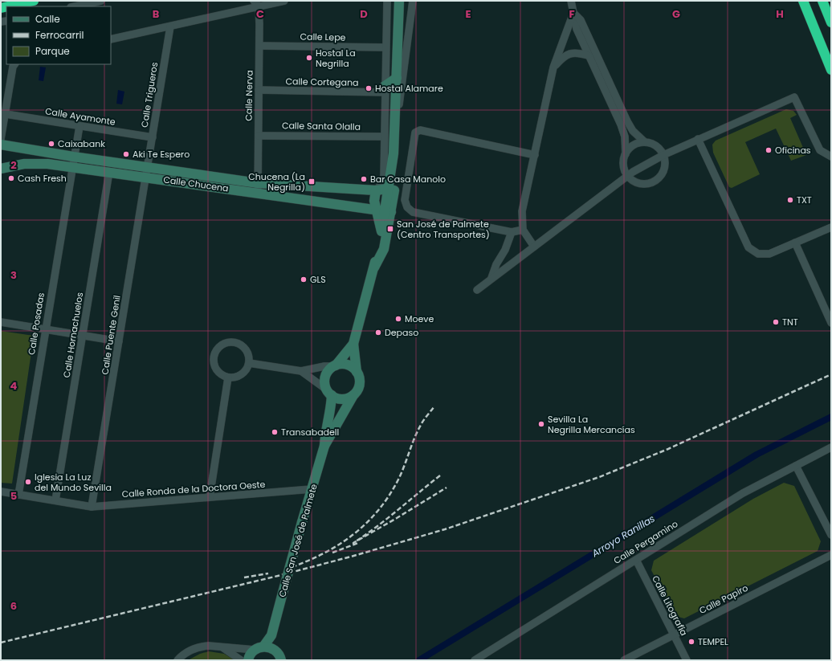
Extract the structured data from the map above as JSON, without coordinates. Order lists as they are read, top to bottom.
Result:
{
  "streets": {
    "street": [
      "Calle Lepe",
      "Calle Cortegana",
      "Calle Trigueros",
      "Calle Nerva",
      "Calle Ayamonte",
      "Calle Santa Olalla",
      "Calle Chucena",
      "Calle Posadas",
      "Calle Hornachuelos",
      "Calle Puente Genil",
      "Calle Ronda de la Doctora Oeste",
      "Calle San José de Palmete",
      "Calle Pergamino",
      "Calle Papiro",
      "Calle Litografía"
    ]
  },
  "crossings": [
    ["Calle Lepe", "Calle Nerva"],
    ["Calle Cortegana", "Calle Nerva"],
    ["Calle Trigueros", "Calle Ayamonte"],
    ["Calle Trigueros", "Calle Chucena"],
    ["Calle Trigueros", "Calle Puente Genil"],
    ["Calle Nerva", "Calle Santa Olalla"],
    ["Calle Nerva", "Calle Chucena"],
    ["Calle Ayamonte", "Calle Posadas"],
    ["Calle Chucena", "Calle Posadas"],
    ["Calle Chucena", "Calle Hornachuelos"],
    ["Calle Chucena", "Calle Puente Genil"],
    ["Calle Posadas", "Calle Ronda de la Doctora Oeste"],
    ["Calle Hornachuelos", "Calle Ronda de la Doctora Oeste"],
    ["Calle Puente Genil", "Calle Ronda de la Doctora Oeste"],
    ["Calle Ronda de la Doctora Oeste", "Calle San José de Palmete"],
    ["Calle Pergamino", "Calle Litografía"],
    ["Calle Papiro", "Calle Litografía"]
  ],
  "water": ["Arroyo Ranillas"],
  "places": {
    "other": [
      "Hostal La Negrilla",
      "Hostal Alamare",
      "Caixabank",
      "Oficinas",
      "Aki Te Espero",
      "Cash Fresh",
      "Bar Casa Manolo",
      "TXT",
      "GLS",
      "Moeve",
      "TNT",
      "Depaso",
      "Sevilla La Negrilla Mercancías",
      "Transabadell",
      "Iglesia La Luz del Mundo Sevilla",
      "TEMPEL"
    ],
    "transit": ["Chucena (La Negrilla)", "San José de Palmete (Centro Transportes)"]
  },
  "legend": ["Calle", "Ferrocarril", "Parque"],
  "grid": {
    "columns": [
      "B",
      "C",
      "D",
      "E",
      "F",
      "G",
      "H"
    ],
    "rows": [
      "2",
      "3",
      "4",
      "5",
      "6"
    ]
  }
}
